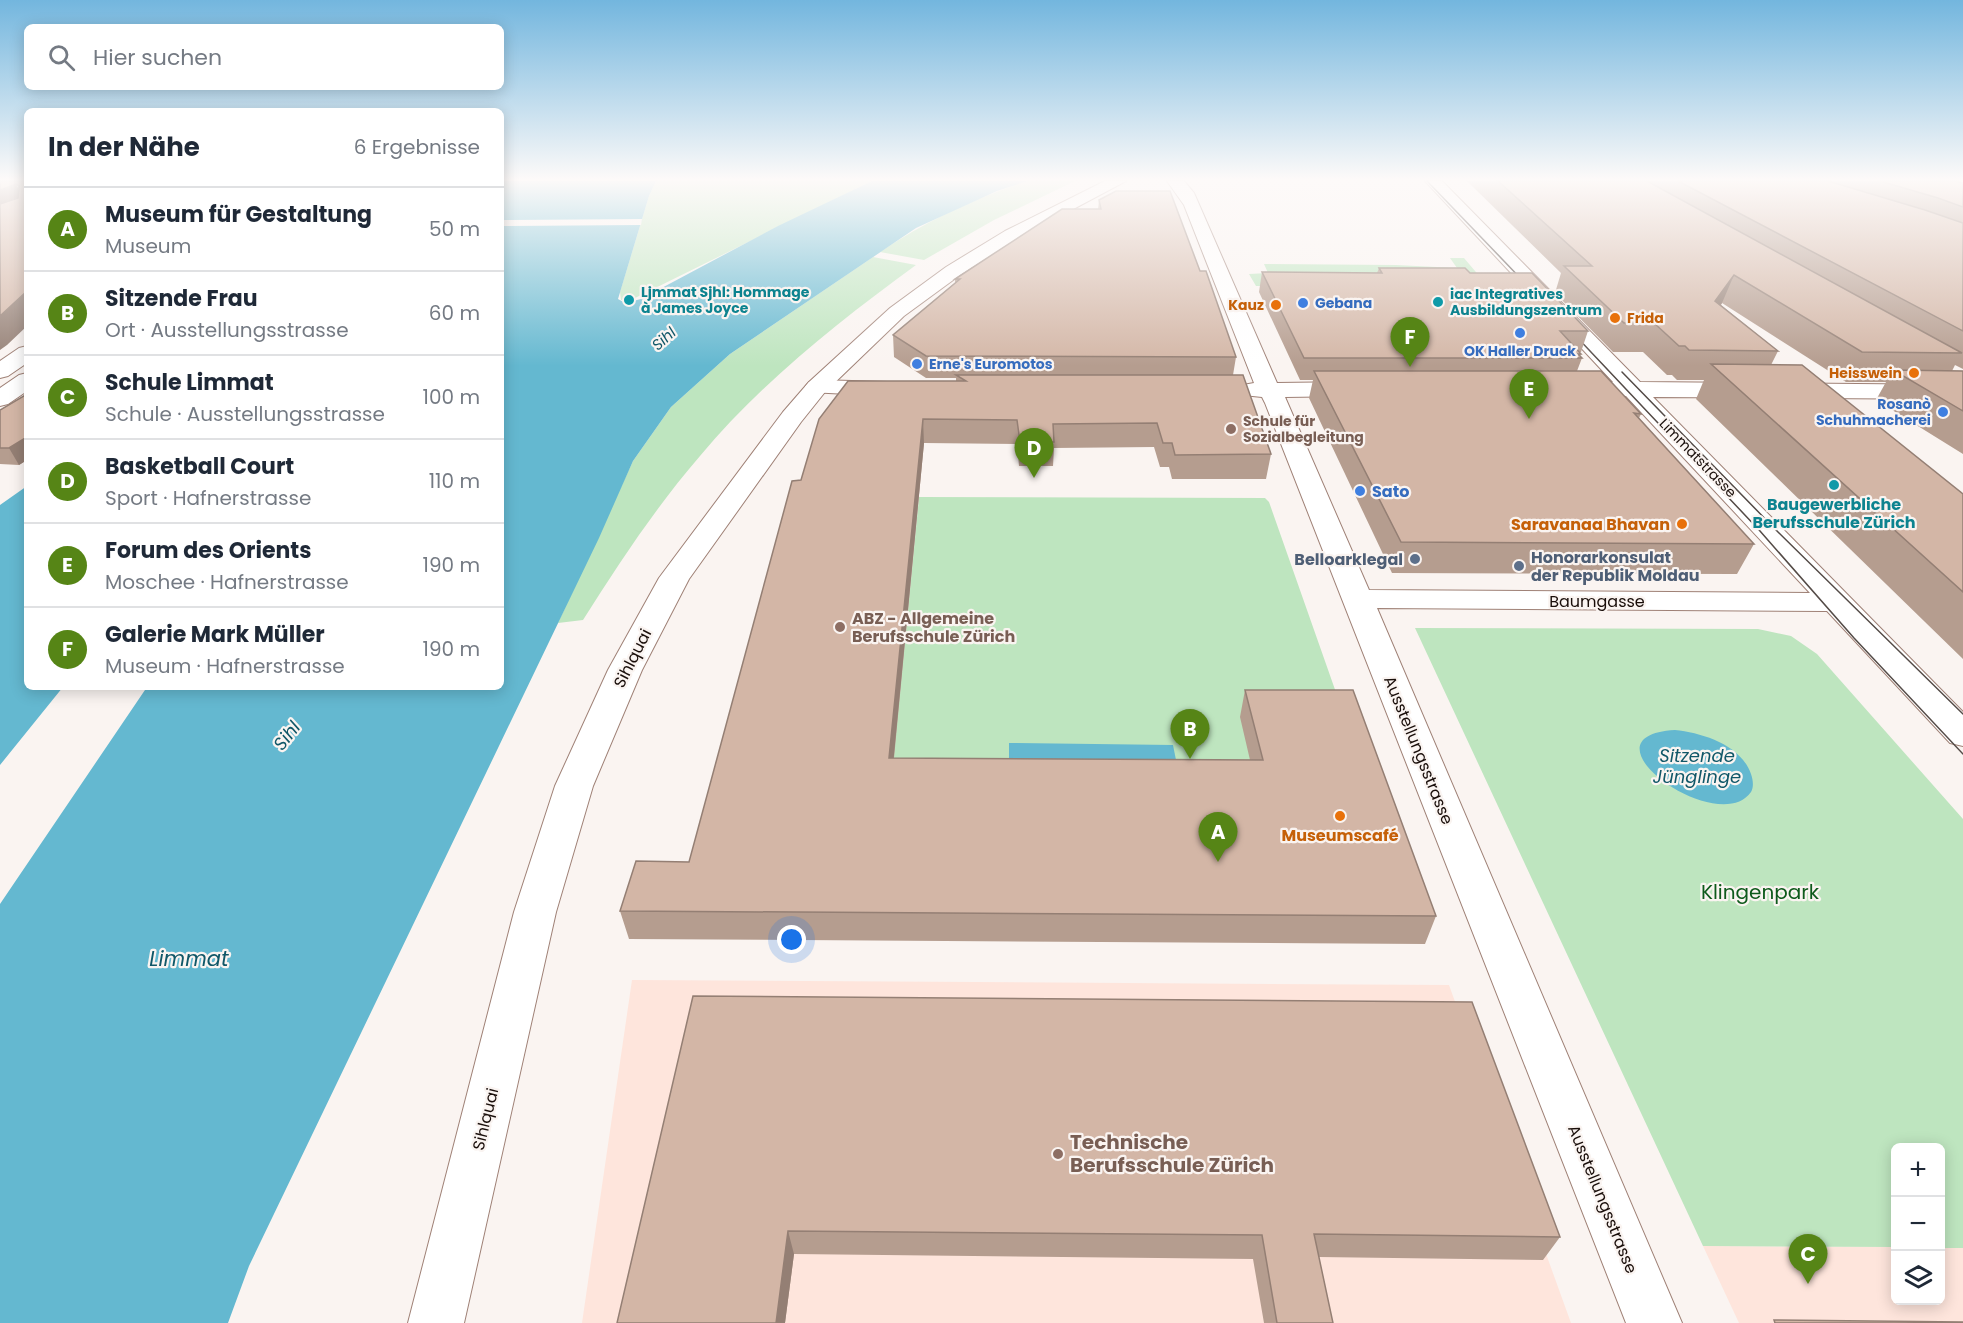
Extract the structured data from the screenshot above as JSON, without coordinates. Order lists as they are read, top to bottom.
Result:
{
  "streets": {
    "street": [
      "Limmatstrasse",
      "Baumgasse",
      "Sihlquai",
      "Ausstellungsstrasse"
    ]
  },
  "crossings": [
    ["Limmatstrasse", "Baumgasse"],
    ["Baumgasse", "Ausstellungsstrasse"]
  ],
  "water": ["Sihl", "Sitzende Jünglinge", "Limmat"],
  "parks": ["Klingenpark"],
  "places": [
    "Ljmmat Sjhl: Hommage à James Joyce",
    "iac Integratives Ausbildungszentrum",
    "Gebana",
    "Kauz",
    "Frida",
    "OK Haller Druck",
    "Erne's Euromotos",
    "Heisswein",
    "Rosanò Schuhmacherei",
    "Schule für Sozialbegleitung",
    "Baugewerbliche Berufsschule Zürich",
    "Sato",
    "Saravanaa Bhavan",
    "Belloarklegal",
    "Honorarkonsulat der Republik Moldau",
    "ABZ - Allgemeine Berufsschule Zürich",
    "Museumscafé",
    "Technische Berufsschule Zürich"
  ],
  "page": {
    "search": "Hier suchen",
    "heading": ["In der Nähe", "6 Ergebnisse"],
    "list": [
      {
        "mark": "A",
        "name": "Museum für Gestaltung",
        "note": "Museum",
        "value": "50 m"
      },
      {
        "mark": "B",
        "name": "Sitzende Frau",
        "note": "Ort · Ausstellungsstrasse",
        "value": "60 m"
      },
      {
        "mark": "C",
        "name": "Schule Limmat",
        "note": "Schule · Ausstellungsstrasse",
        "value": "100 m"
      },
      {
        "mark": "D",
        "name": "Basketball Court",
        "note": "Sport · Hafnerstrasse",
        "value": "110 m"
      },
      {
        "mark": "E",
        "name": "Forum des Orients",
        "note": "Moschee · Hafnerstrasse",
        "value": "190 m"
      },
      {
        "mark": "F",
        "name": "Galerie Mark Müller",
        "note": "Museum · Hafnerstrasse",
        "value": "190 m"
      }
    ],
    "pins": [
      "F",
      "E",
      "D",
      "B",
      "A",
      "C"
    ],
    "map_buttons": ["+", "−"]
  }
}
